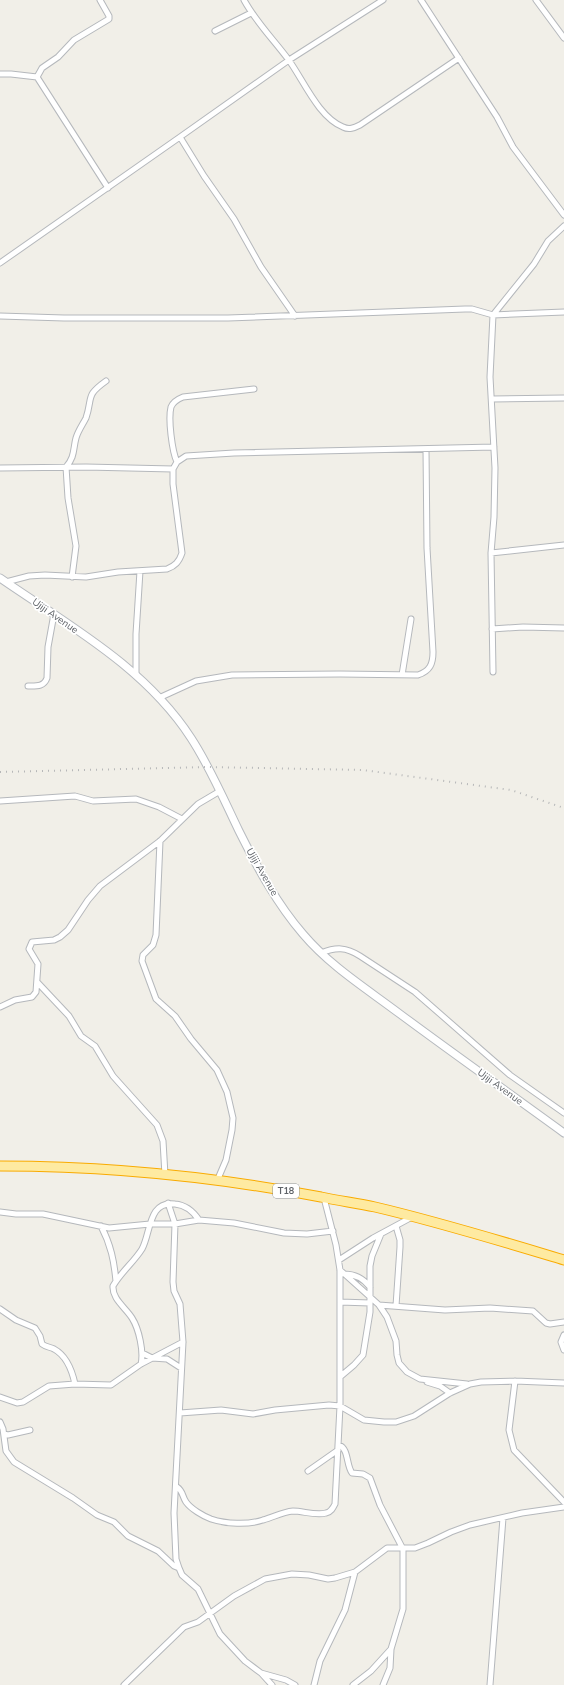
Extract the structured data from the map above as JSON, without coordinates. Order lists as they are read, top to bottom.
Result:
{
  "streets": {
    "highway": ["T18"],
    "main road": ["Ujiji Avenue"]
  }
}
